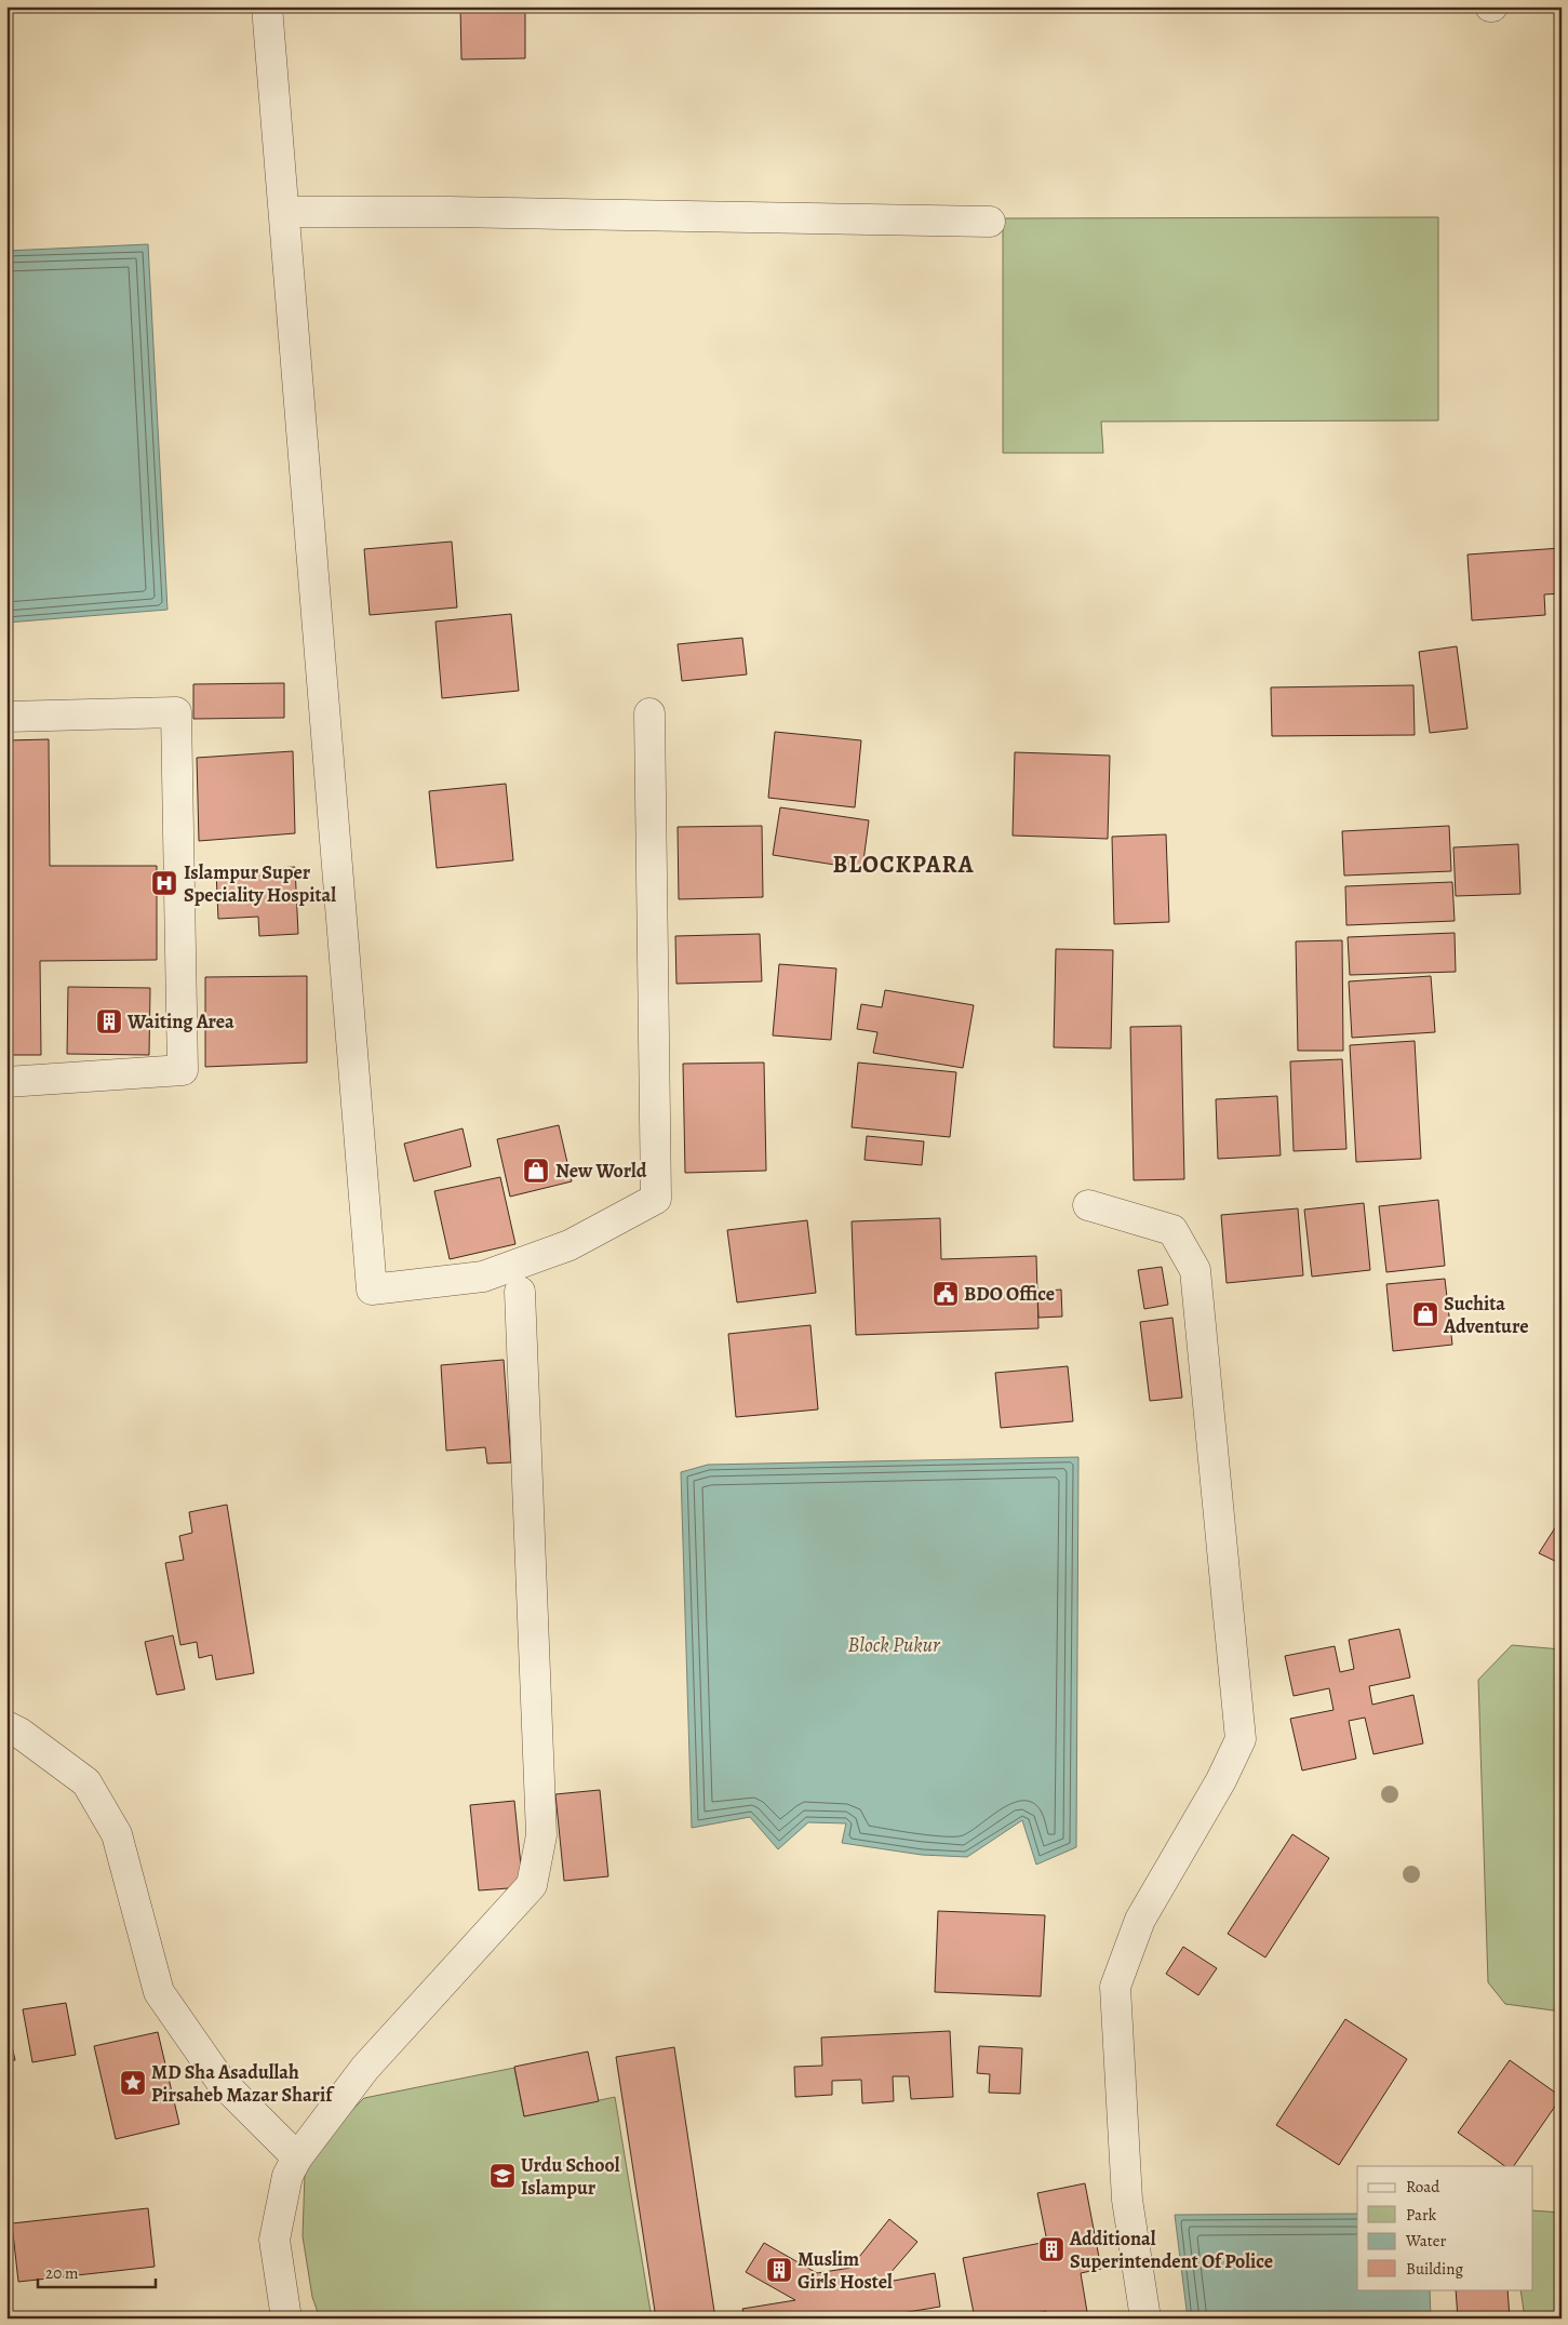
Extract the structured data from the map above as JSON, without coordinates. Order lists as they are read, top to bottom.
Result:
{
  "districts": ["BLOCKPARA"],
  "water": ["Block Pukur"],
  "places": {
    "hospital": ["Islampur Super Speciality Hospital"],
    "building": ["Waiting Area", "Additional Superintendent Of Police", "Muslim Girls Hostel"],
    "shop": ["New World", "Suchita Adventure"],
    "public building": ["BDO Office"],
    "place": ["MD Sha Asadullah Pirsaheb Mazar Sharif"],
    "school or university": ["Urdu School Islampur"]
  },
  "legend": [
    "Road",
    "Park",
    "Water",
    "Building"
  ],
  "scale_bar": "20 m"
}
